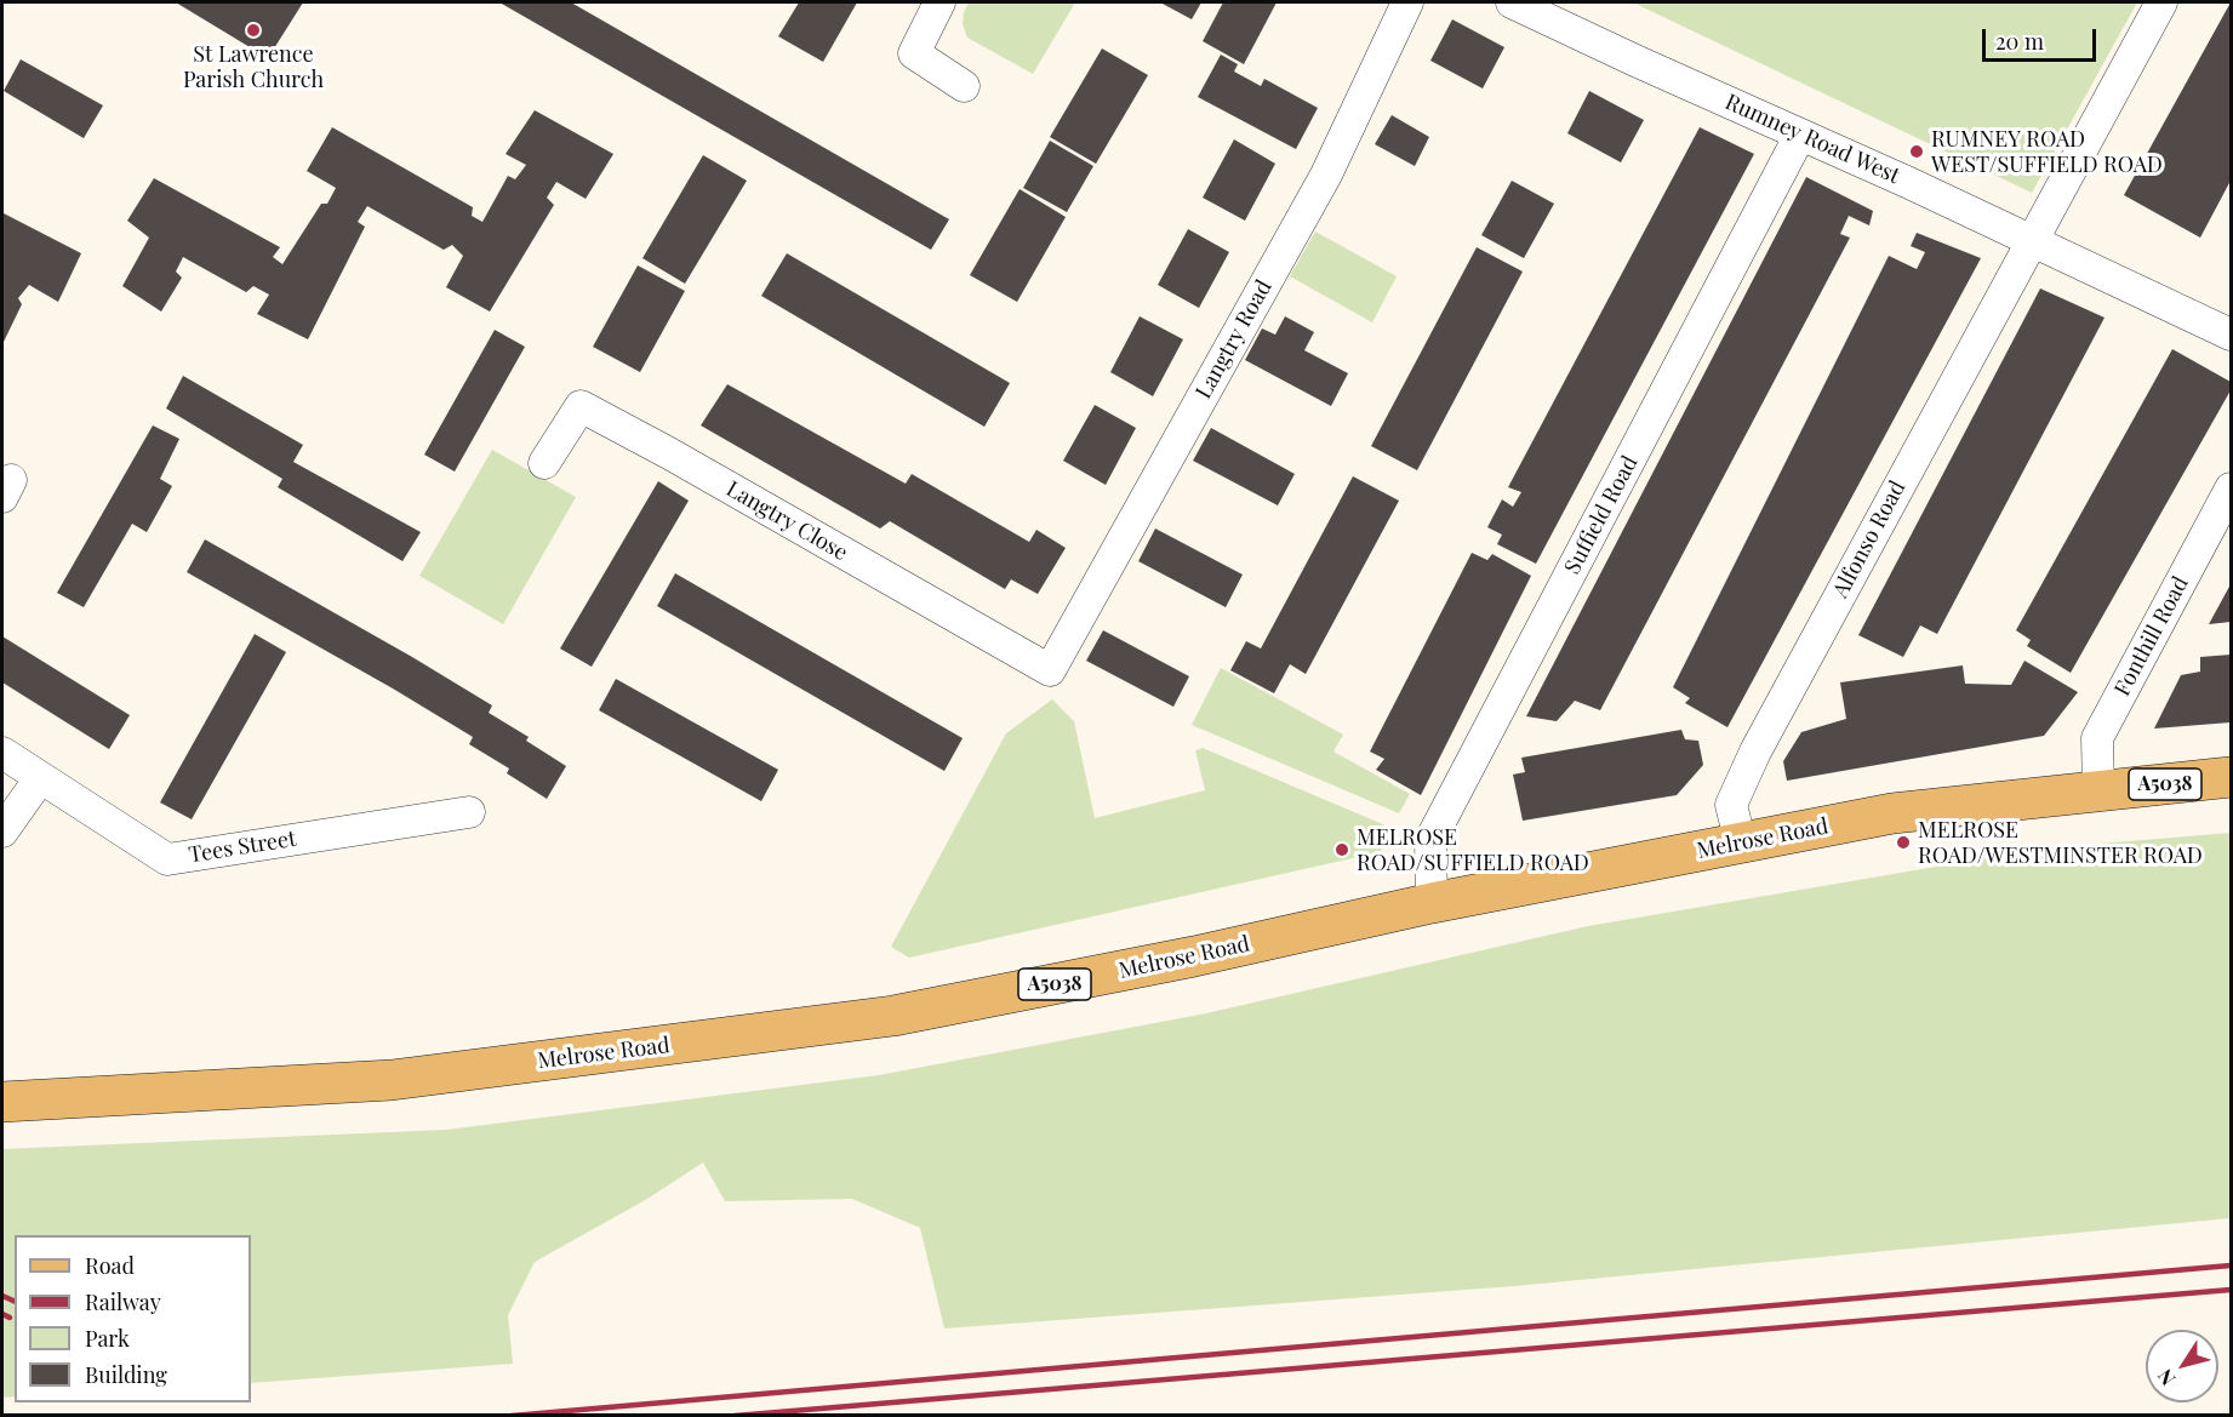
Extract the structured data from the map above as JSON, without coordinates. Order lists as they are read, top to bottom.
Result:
{
  "streets": {
    "main road": ["A5038", "Melrose Road"],
    "street": [
      "Rumney Road West",
      "Langtry Road",
      "Suffield Road",
      "Langtry Close",
      "Alfonso Road",
      "Fonthill Road",
      "Tees Street"
    ]
  },
  "crossings": [
    ["Rumney Road West", "Suffield Road"],
    ["Rumney Road West", "Alfonso Road"],
    ["Langtry Road", "Langtry Close"],
    ["Suffield Road", "Melrose Road"],
    ["Alfonso Road", "Melrose Road"],
    ["Fonthill Road", "Melrose Road"]
  ],
  "places": [
    "St Lawrence Parish Church",
    "RUMNEY ROAD WEST/SUFFIELD ROAD",
    "MELROSE ROAD/WESTMINSTER ROAD",
    "MELROSE ROAD/SUFFIELD ROAD"
  ],
  "legend": [
    "Road",
    "Railway",
    "Park",
    "Building"
  ],
  "scale_bar": "20 m",
  "north": "bottom left"
}
